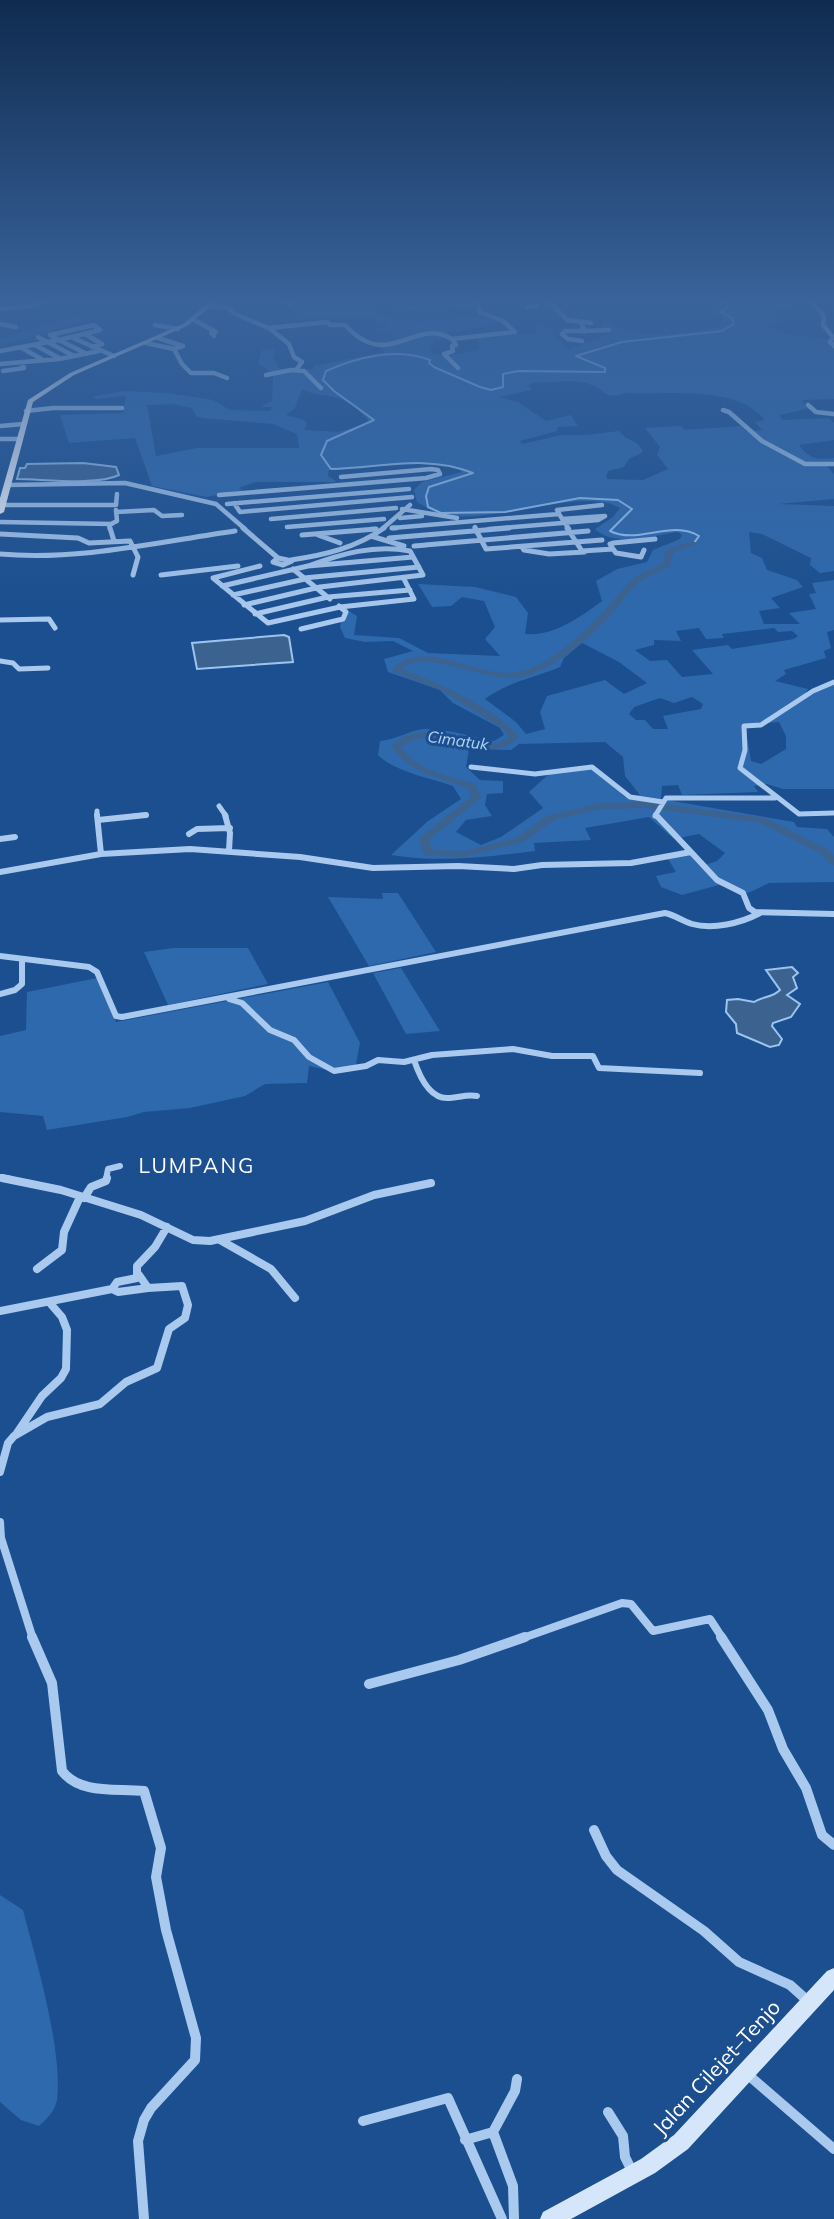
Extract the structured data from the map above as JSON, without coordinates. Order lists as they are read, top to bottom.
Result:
{
  "streets": {
    "main road": ["Jalan Cilejet–Tenjo"]
  },
  "districts": ["LUMPANG"],
  "water": ["Cimatuk"]
}
